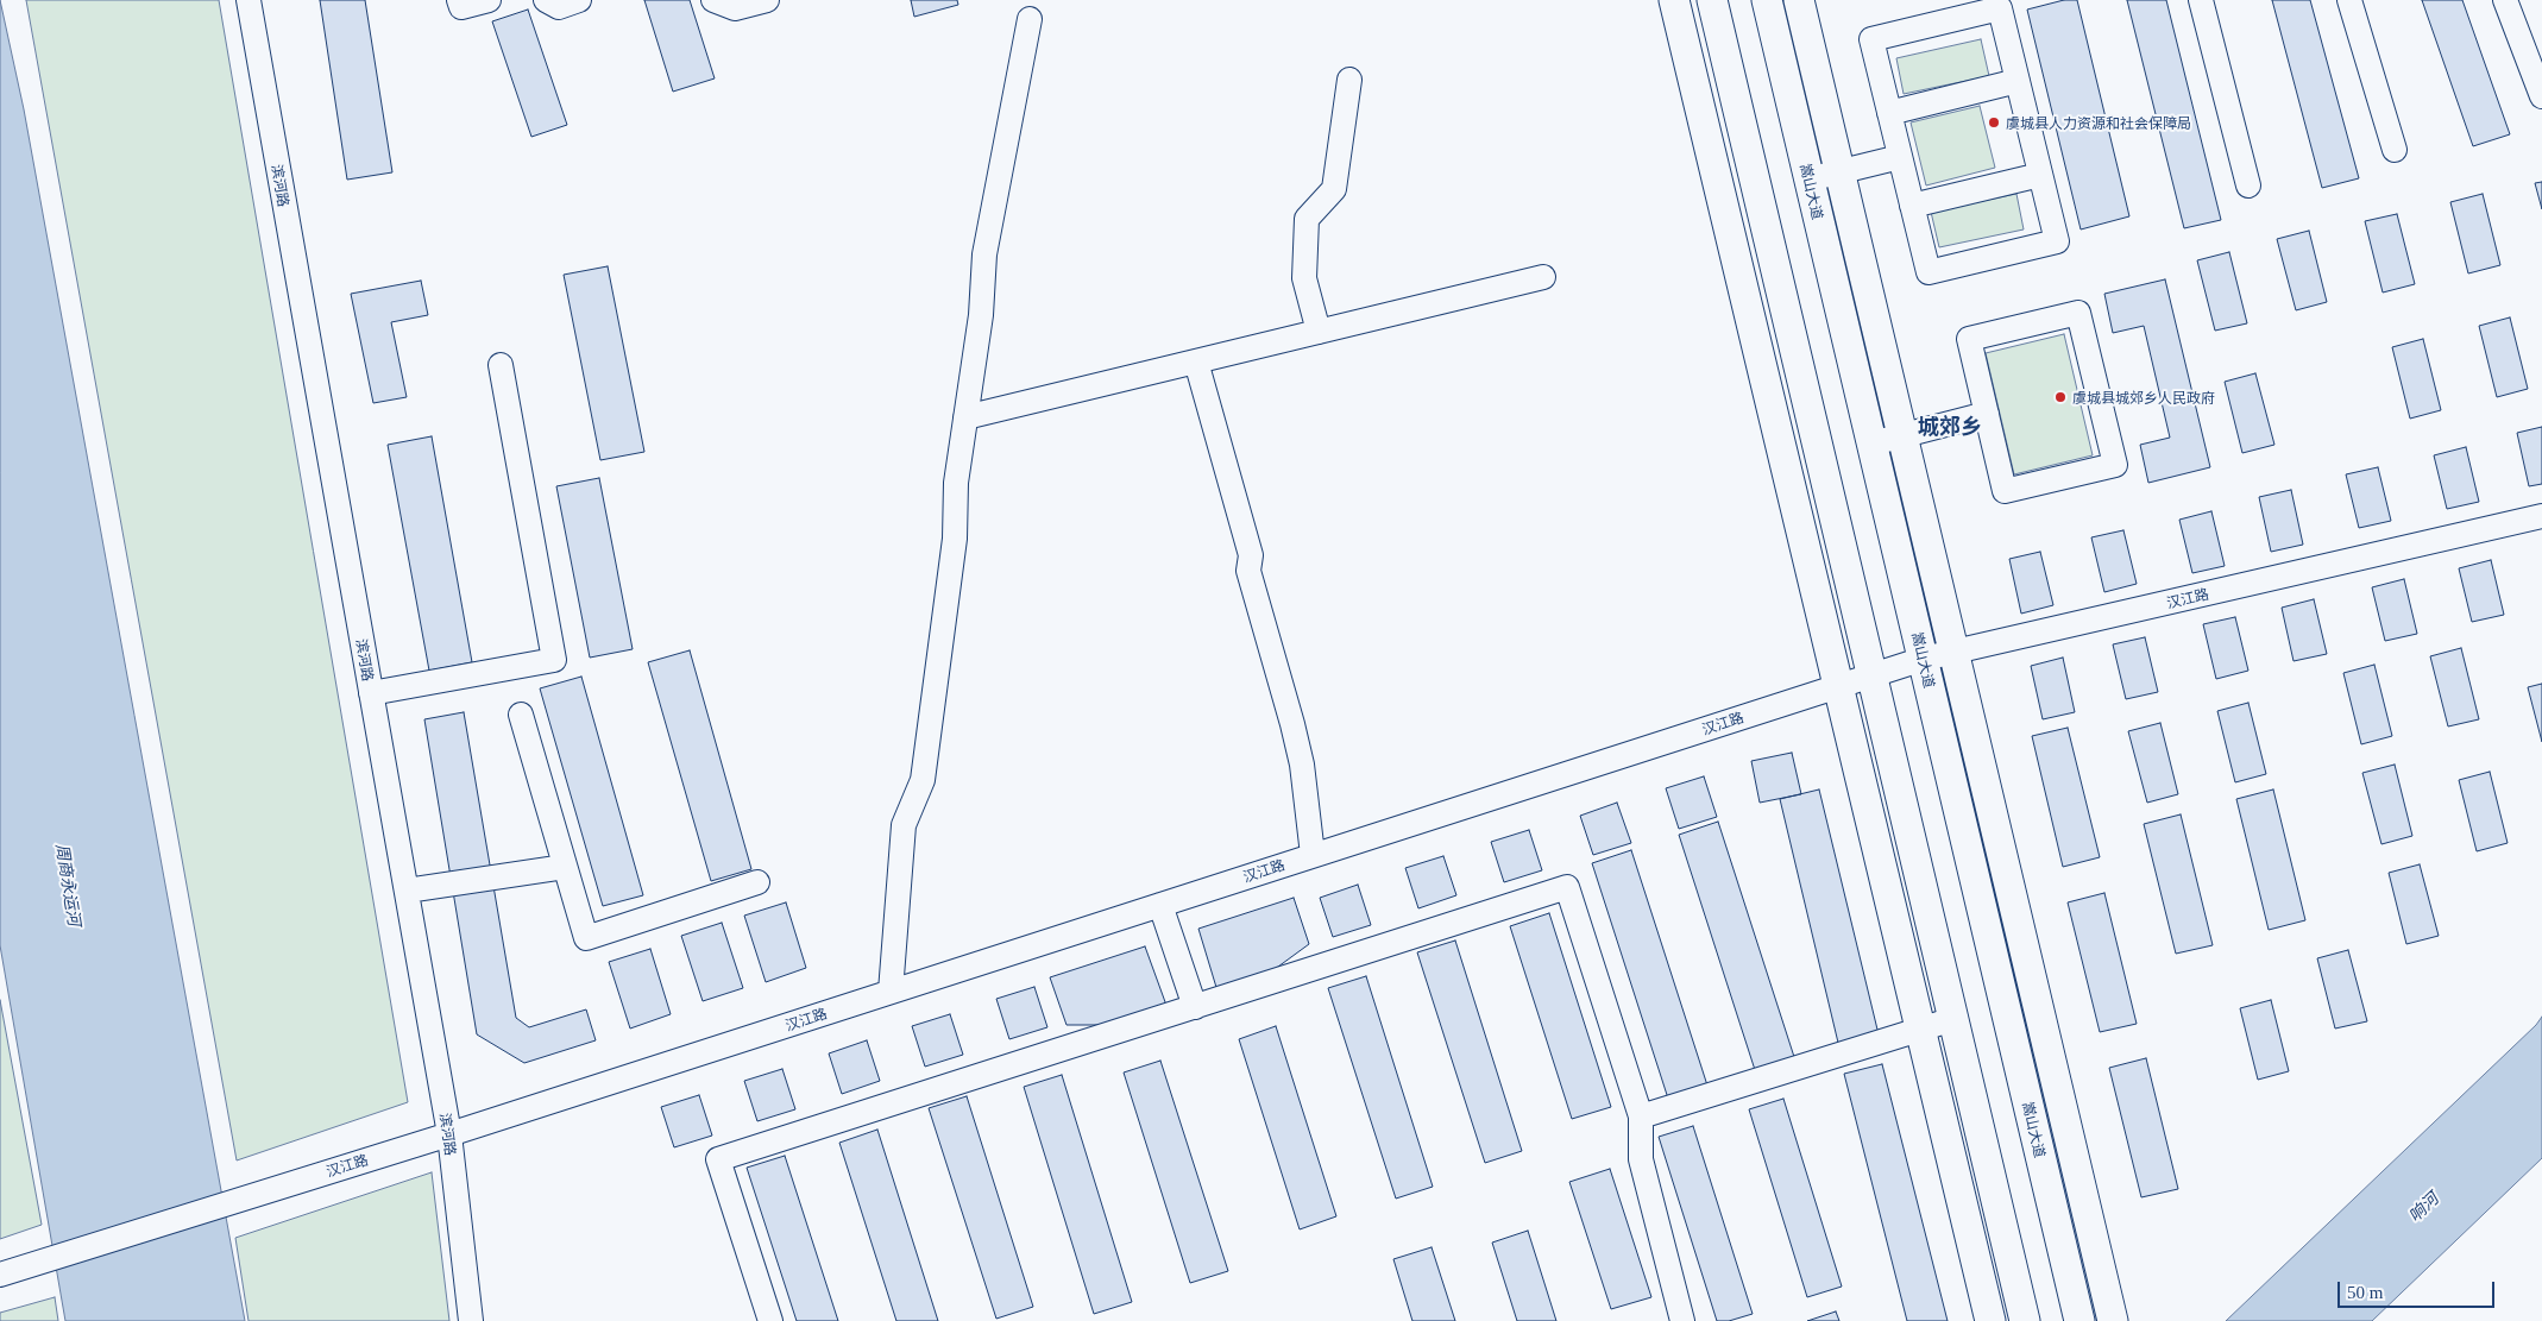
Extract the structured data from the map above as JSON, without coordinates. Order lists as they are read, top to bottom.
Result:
{
  "streets": {
    "main road": ["嵩山大道"],
    "street": ["滨河路", "汉江路"]
  },
  "crossings": [
    ["滨河路", "汉江路"],
    ["嵩山大道", "汉江路"]
  ],
  "districts": ["城郊乡"],
  "water": ["周商永运河", "响河"],
  "places": ["虞城县人力资源和社会保障局", "虞城县城郊乡人民政府"],
  "scale_bar": "50 m"
}
